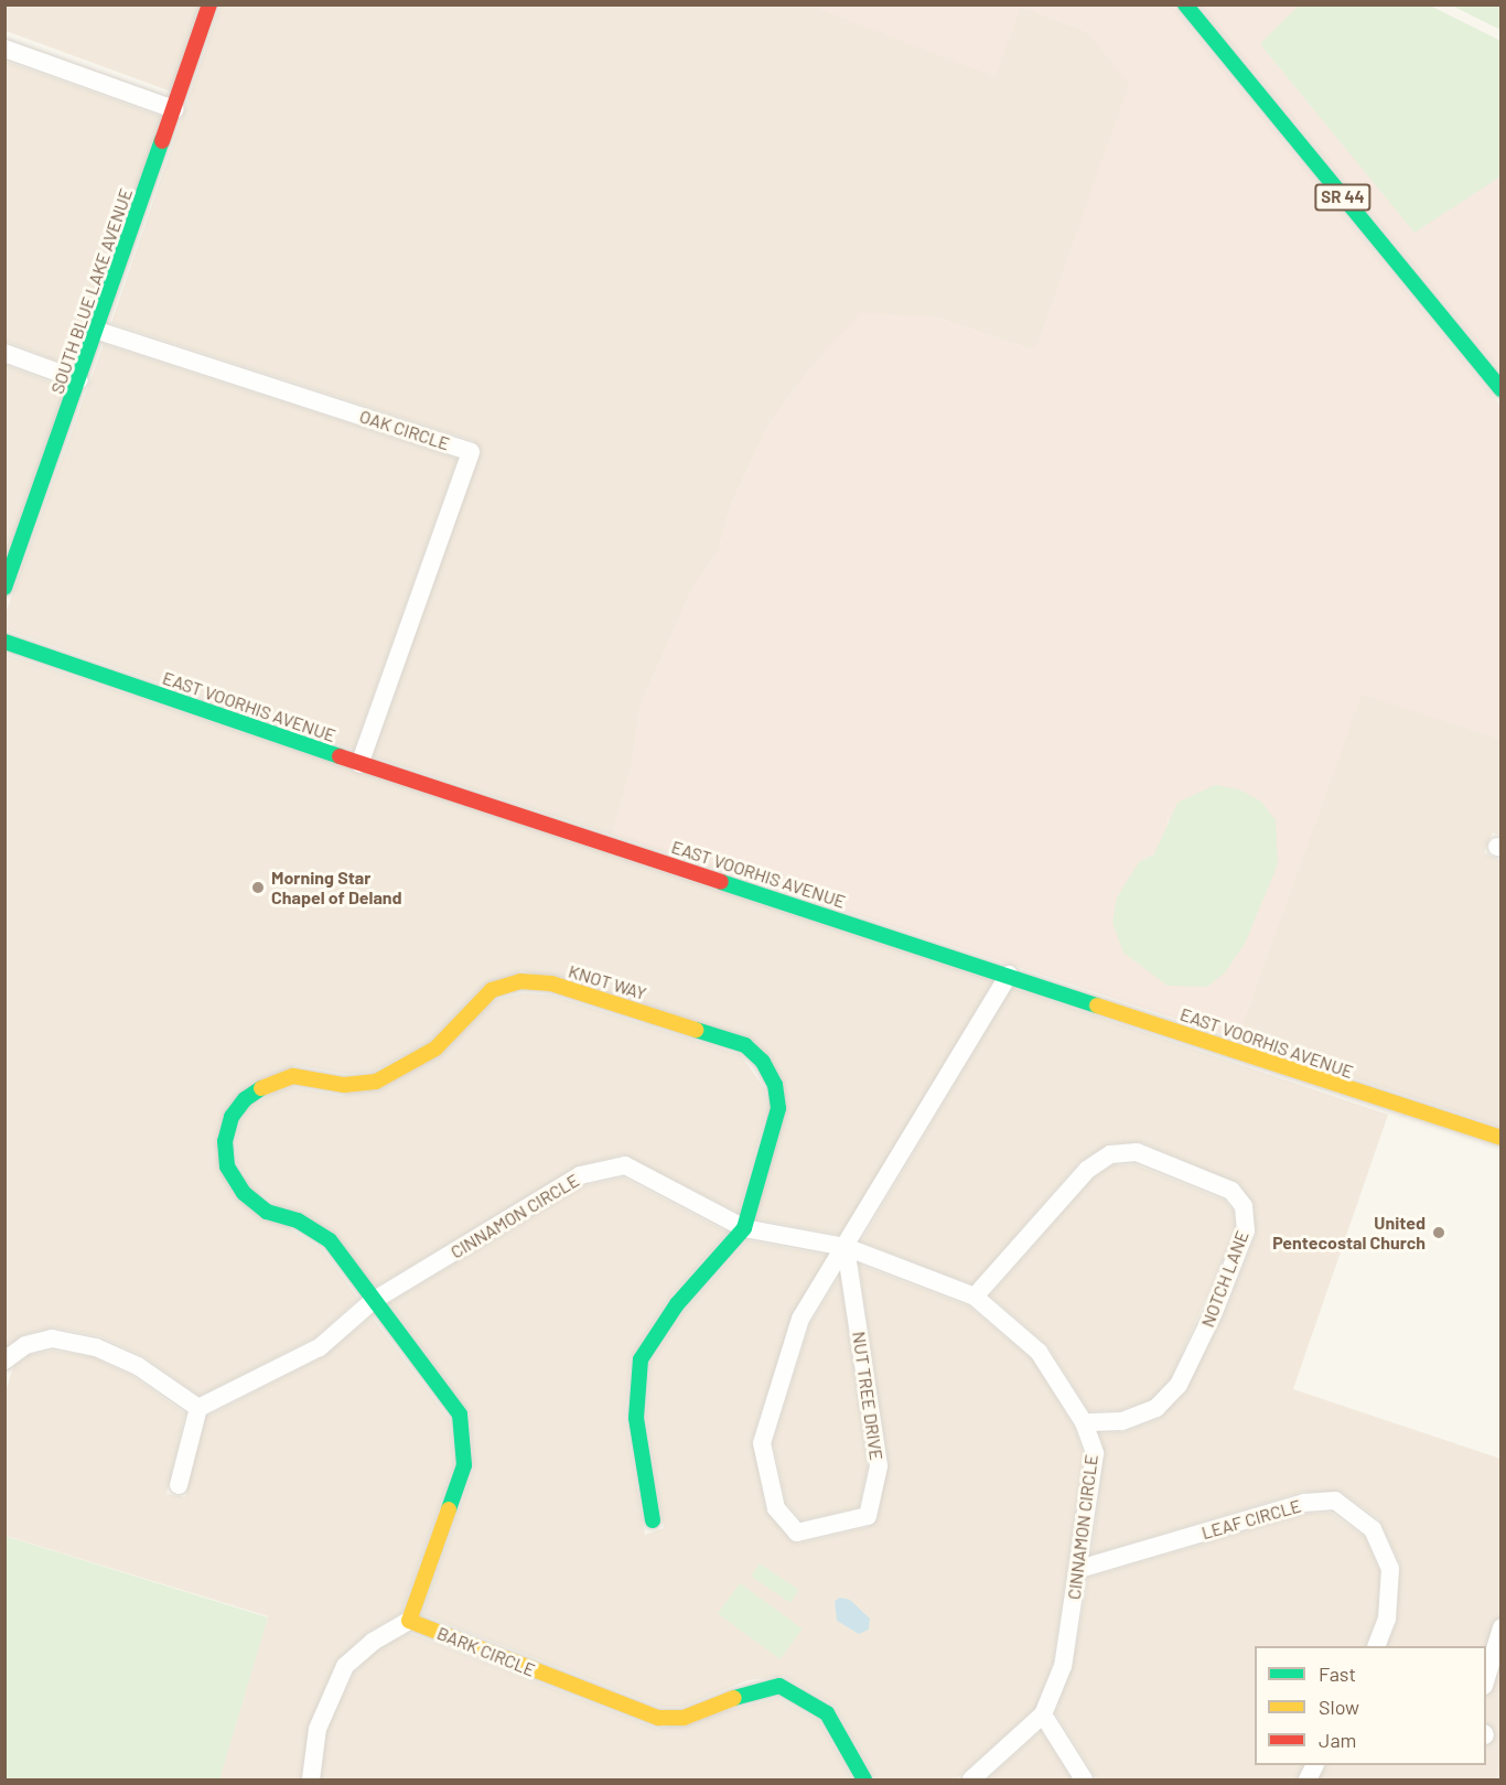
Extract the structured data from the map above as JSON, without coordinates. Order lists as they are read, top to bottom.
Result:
{
  "streets": {
    "street": [
      "SR 44",
      "SOUTH BLUE LAKE AVENUE",
      "OAK CIRCLE",
      "EAST VOORHIS AVENUE",
      "KNOT WAY",
      "CINNAMON CIRCLE",
      "NOTCH LANE",
      "NUT TREE DRIVE",
      "LEAF CIRCLE",
      "BARK CIRCLE"
    ]
  },
  "crossings": [
    ["SOUTH BLUE LAKE AVENUE", "OAK CIRCLE"],
    ["OAK CIRCLE", "EAST VOORHIS AVENUE"],
    ["EAST VOORHIS AVENUE", "NUT TREE DRIVE"],
    ["KNOT WAY", "CINNAMON CIRCLE"],
    ["CINNAMON CIRCLE", "NOTCH LANE"],
    ["CINNAMON CIRCLE", "NUT TREE DRIVE"],
    ["CINNAMON CIRCLE", "LEAF CIRCLE"]
  ],
  "places": ["Morning Star Chapel of Deland", "United Pentecostal Church"],
  "legend": ["Fast", "Slow", "Jam"]
}
